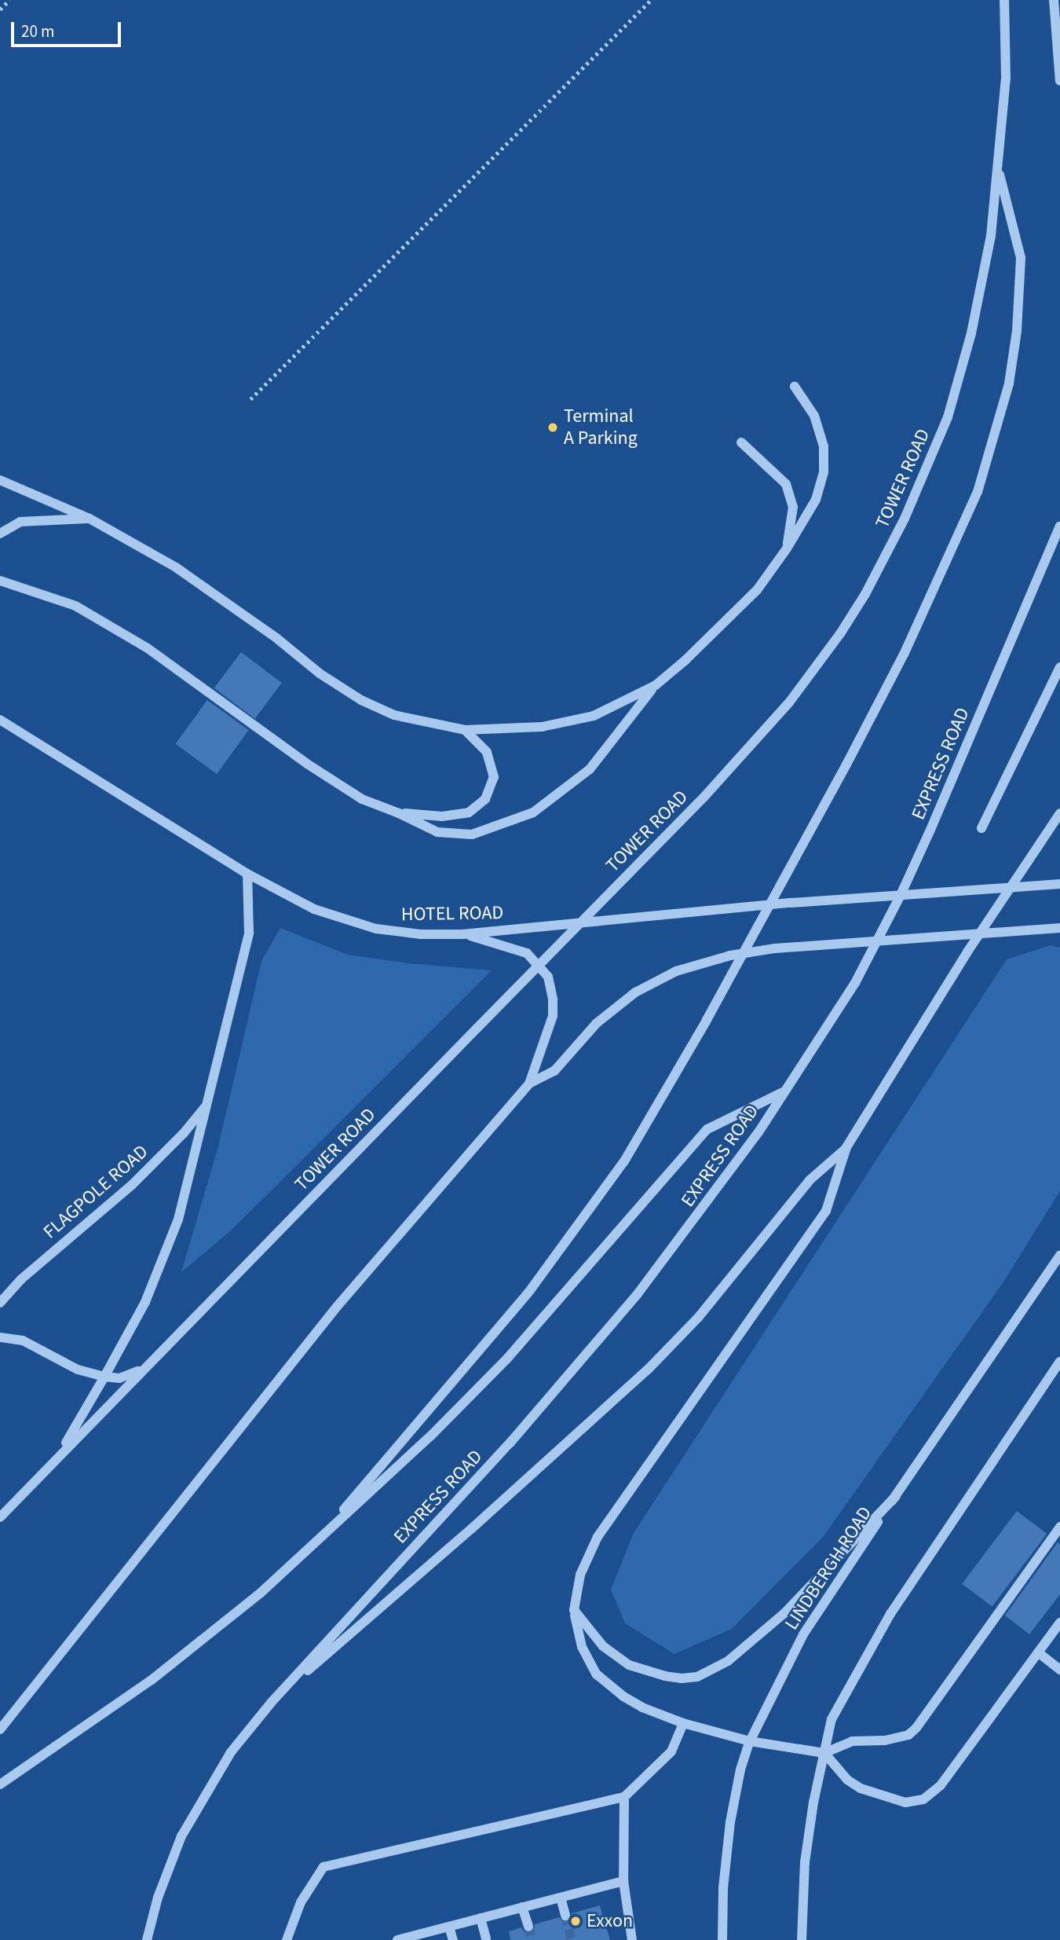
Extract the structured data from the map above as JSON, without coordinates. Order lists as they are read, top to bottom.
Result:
{
  "streets": {
    "street": [
      "TOWER ROAD",
      "EXPRESS ROAD",
      "HOTEL ROAD",
      "FLAGPOLE ROAD",
      "LINDBERGH ROAD"
    ]
  },
  "places": ["Terminal A Parking", "Exxon"],
  "scale_bar": "20 m"
}
